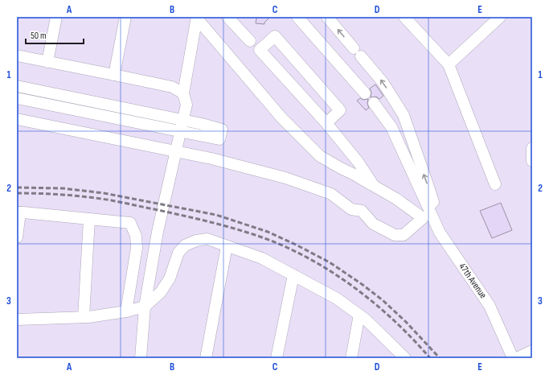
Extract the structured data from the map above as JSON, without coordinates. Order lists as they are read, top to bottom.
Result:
{
  "streets": {
    "street": ["47th Avenue"]
  },
  "scale_bar": "50 m",
  "grid": {
    "columns": [
      "A",
      "B",
      "C",
      "D",
      "E"
    ],
    "rows": ["1", "2", "3"]
  }
}
